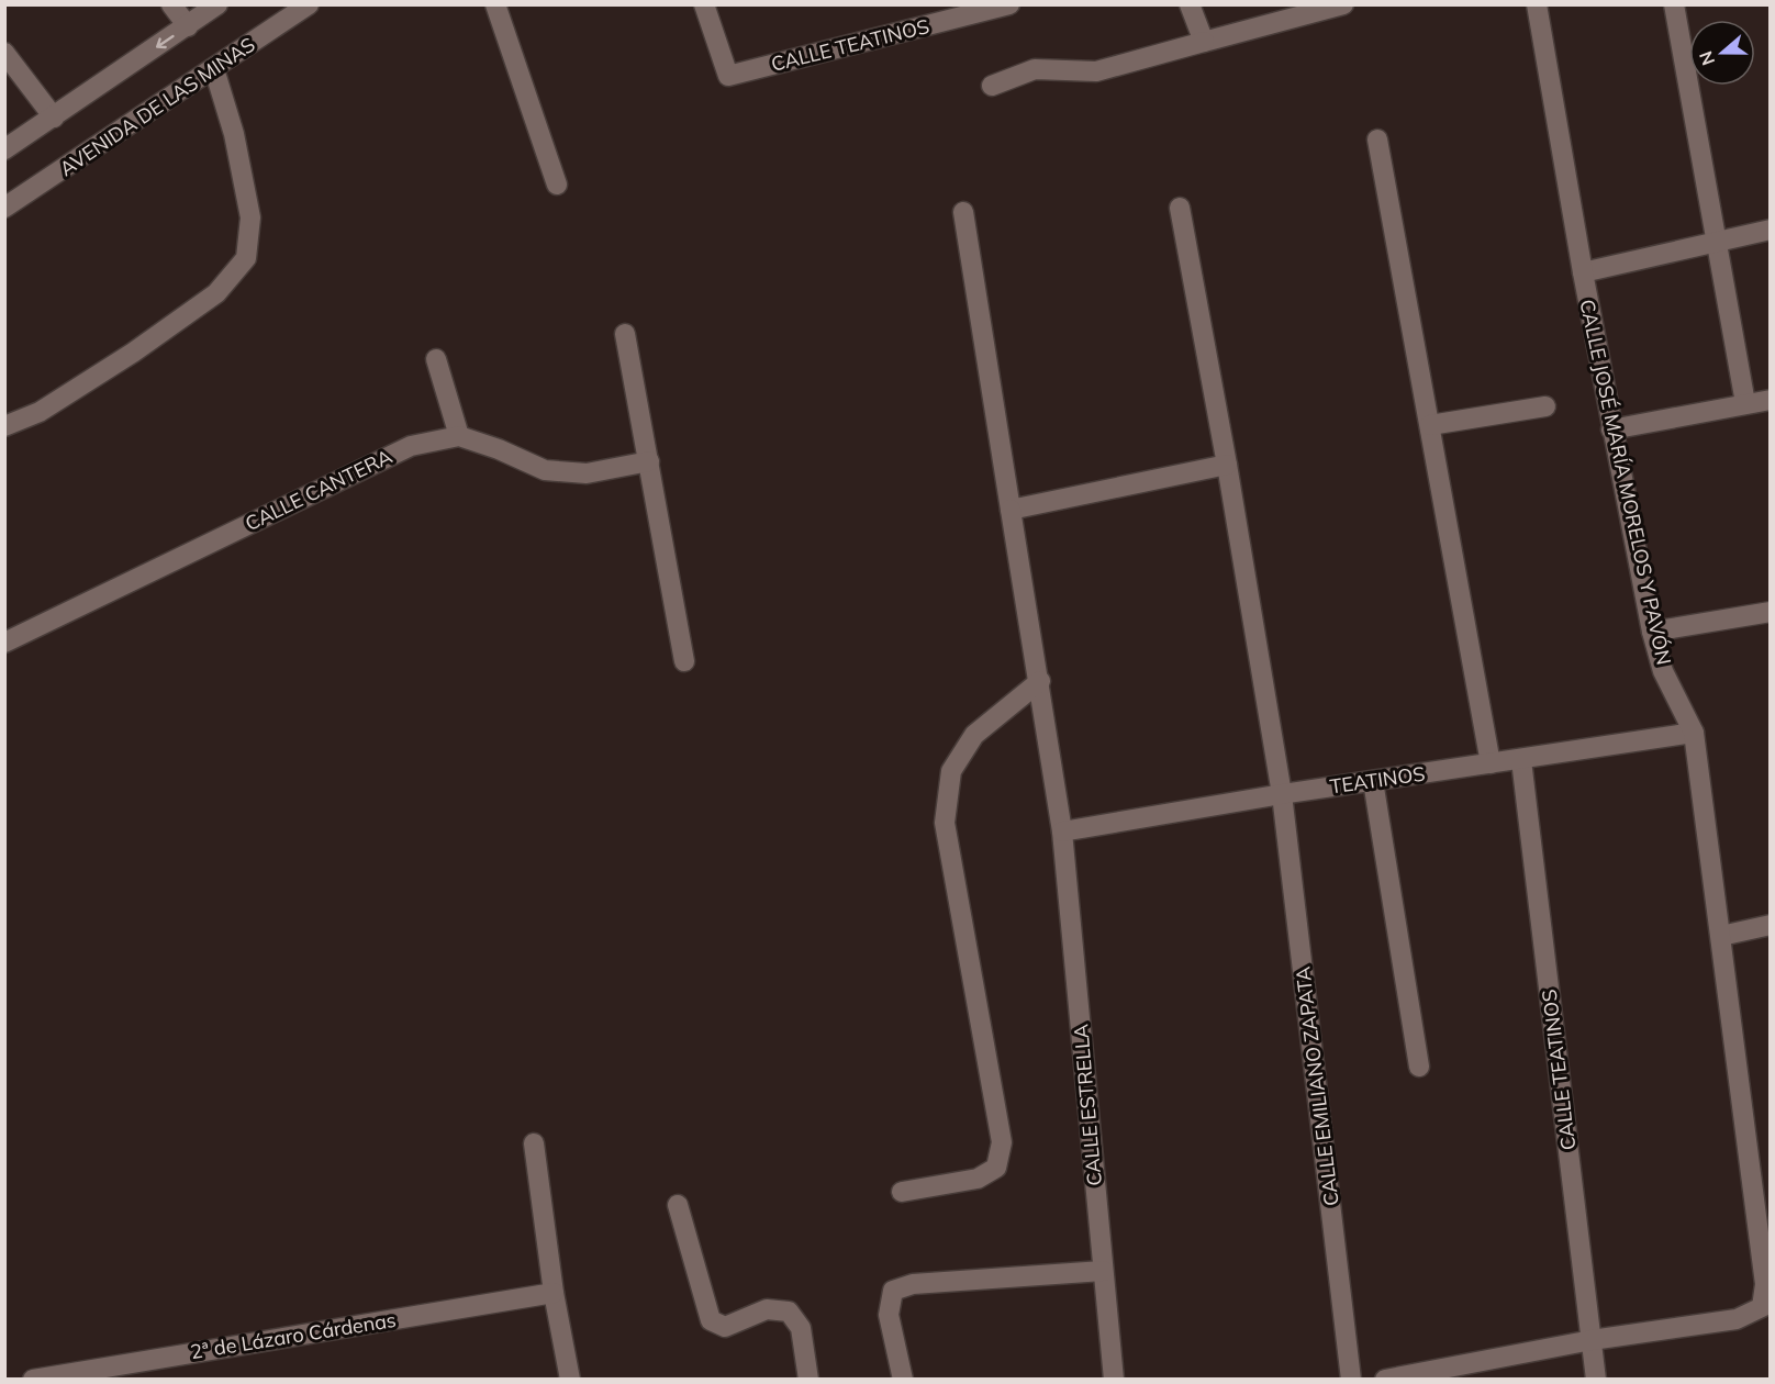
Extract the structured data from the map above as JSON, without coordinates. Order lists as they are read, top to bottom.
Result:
{
  "streets": {
    "street": [
      "CALLE TEATINOS",
      "AVENIDA DE LAS MINAS",
      "CALLE JOSÉ MARÍA MORELOS Y PAVÓN",
      "CALLE CANTERA",
      "TEATINOS",
      "CALLE EMILIANO ZAPATA",
      "CALLE ESTRELLA",
      "2ª de Lázaro Cárdenas"
    ]
  },
  "crossings": [
    ["CALLE TEATINOS", "CALLE JOSÉ MARÍA MORELOS Y PAVÓN"],
    ["CALLE TEATINOS", "TEATINOS"],
    ["CALLE JOSÉ MARÍA MORELOS Y PAVÓN", "TEATINOS"],
    ["TEATINOS", "CALLE EMILIANO ZAPATA"],
    ["TEATINOS", "CALLE ESTRELLA"]
  ],
  "north": "left"
}
